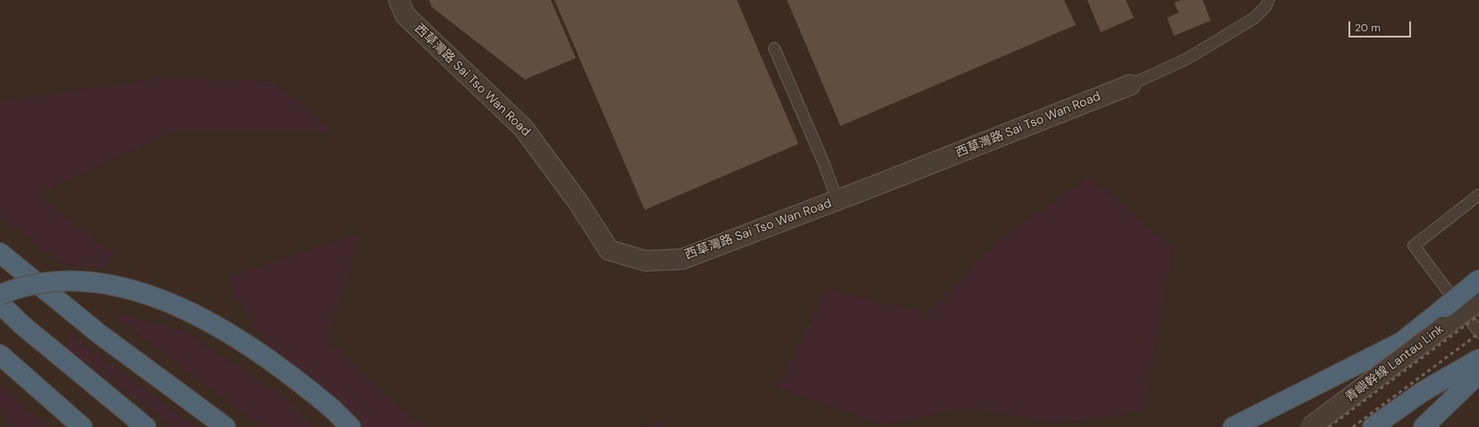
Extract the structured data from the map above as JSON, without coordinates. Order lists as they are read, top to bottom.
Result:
{
  "streets": {
    "street": ["西草灣路 Sai Tso Wan Road", "青嶼幹線 Lantau Link"]
  },
  "scale_bar": "20 m"
}
